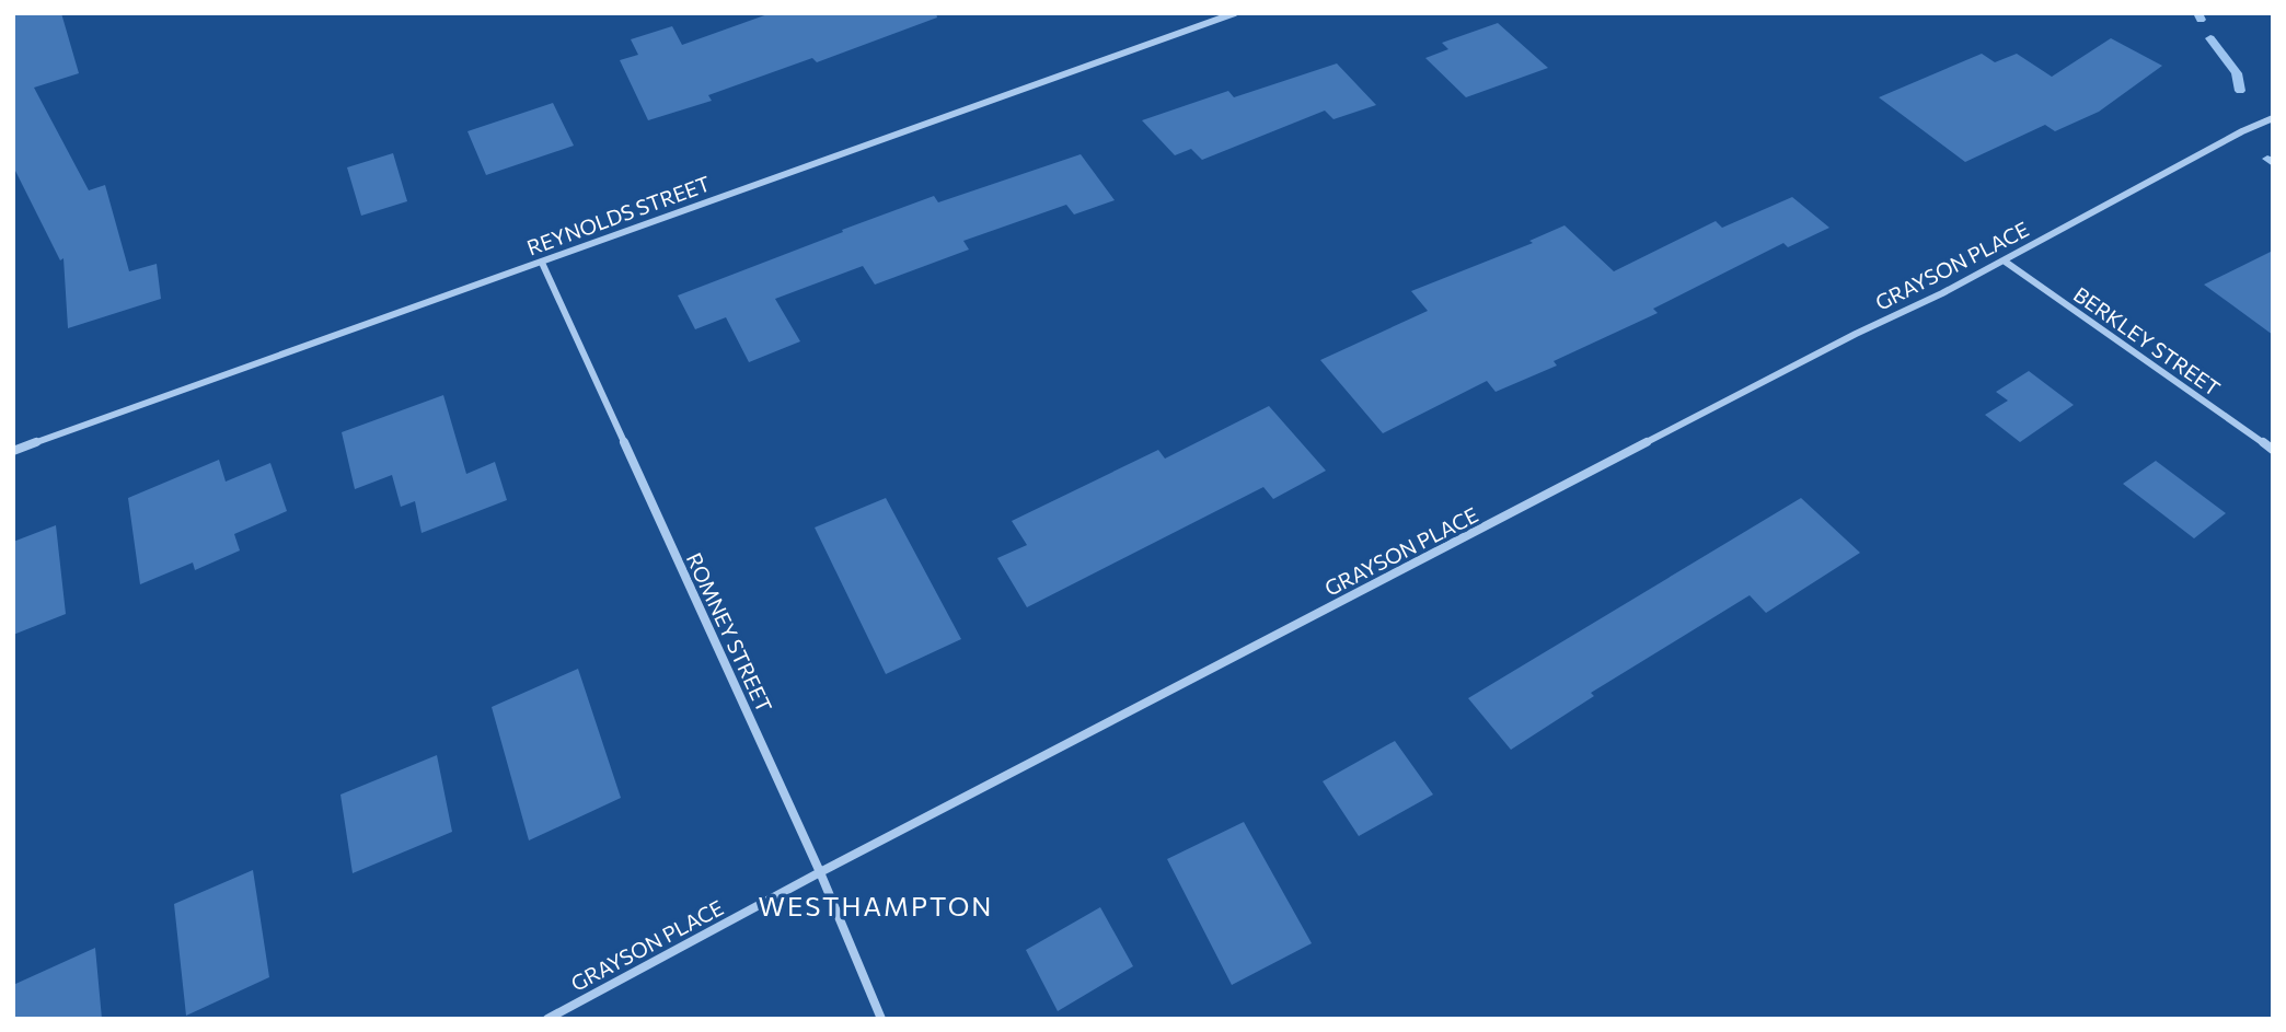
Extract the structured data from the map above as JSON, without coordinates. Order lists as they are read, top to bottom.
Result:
{
  "streets": {
    "street": [
      "REYNOLDS STREET",
      "GRAYSON PLACE",
      "BERKLEY STREET",
      "ROMNEY STREET"
    ]
  },
  "crossings": [
    ["REYNOLDS STREET", "ROMNEY STREET"],
    ["GRAYSON PLACE", "BERKLEY STREET"],
    ["GRAYSON PLACE", "ROMNEY STREET"]
  ],
  "districts": ["WESTHAMPTON"]
}
